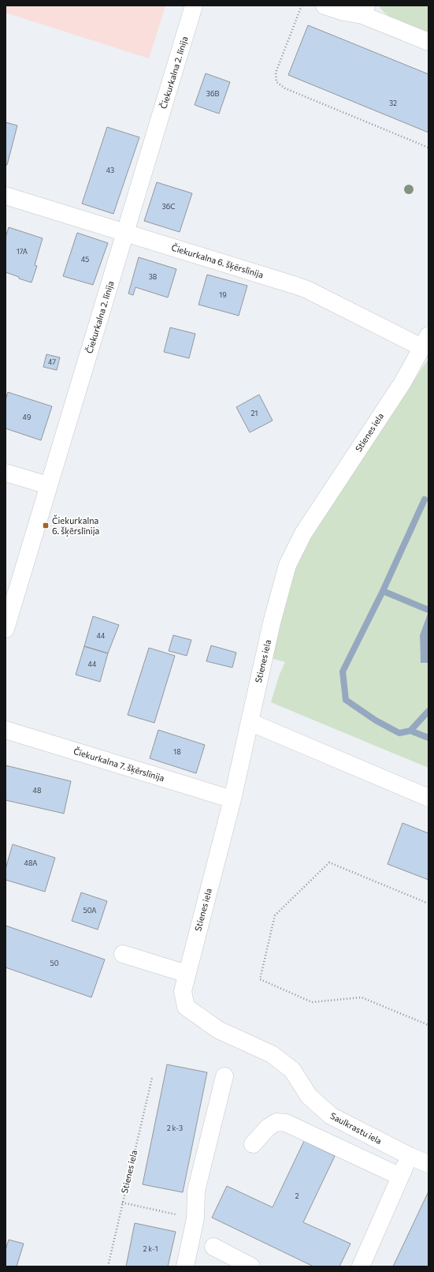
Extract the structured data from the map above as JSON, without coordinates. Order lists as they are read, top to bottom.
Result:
{
  "streets": {
    "street": [
      "Čiekurkalna 2. līnija",
      "Čiekurkalna 6. šķērslīnija",
      "Stienes iela",
      "Čiekurkalna 7. šķērslīnija",
      "Saulkrastu iela"
    ]
  },
  "crossings": [
    ["Čiekurkalna 2. līnija", "Čiekurkalna 6. šķērslīnija"],
    ["Čiekurkalna 6. šķērslīnija", "Stienes iela"],
    ["Stienes iela", "Čiekurkalna 7. šķērslīnija"],
    ["Stienes iela", "Saulkrastu iela"]
  ],
  "places": {
    "transit": ["Čiekurkalna 6. šķērslīnija"]
  },
  "house_numbers": [
    "36B",
    "32",
    "43",
    "36C",
    "17A",
    "45",
    "38",
    "19",
    "47",
    "21",
    "49",
    "44",
    "44",
    "18",
    "48",
    "48A",
    "50A",
    "50",
    "2 k-3",
    "2",
    "2 k-1"
  ]
}
